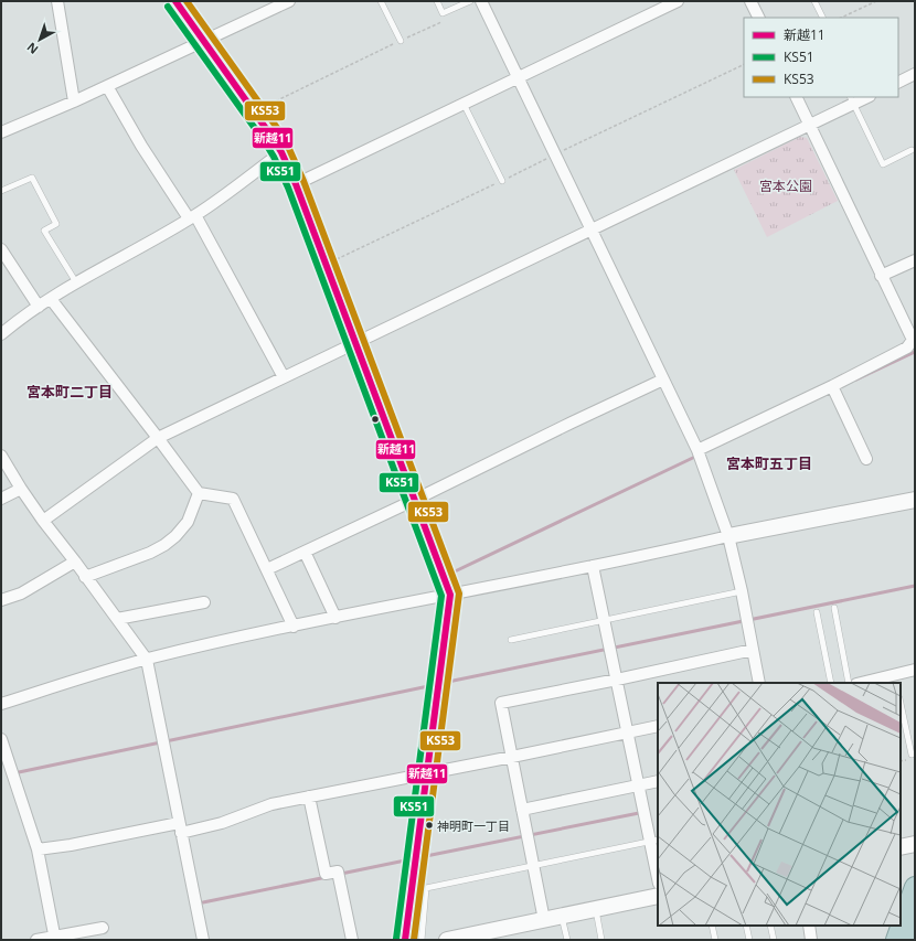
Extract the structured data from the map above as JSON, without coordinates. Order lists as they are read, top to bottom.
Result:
{
  "districts": ["宮本町二丁目", "宮本町五丁目"],
  "parks": ["宮本公園"],
  "places": ["神明町一丁目"],
  "lines": ["transit line 新越11", "transit line KS53", "transit line KS51"],
  "legend": ["新越11", "KS51", "KS53"],
  "north": "bottom left"
}
